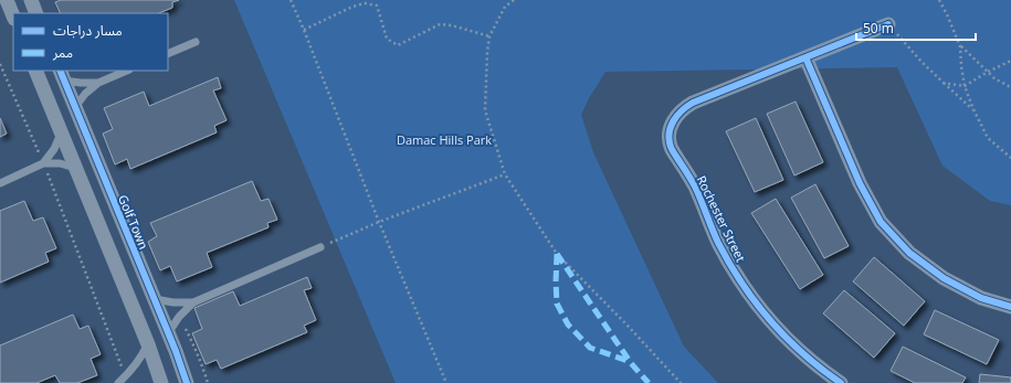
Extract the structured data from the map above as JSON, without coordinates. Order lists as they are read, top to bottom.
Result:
{
  "streets": {
    "street": ["Rochester Street", "Golf Town"]
  },
  "parks": ["Damac Hills Park"],
  "legend": ["مسار دراجات", "ممر"],
  "scale_bar": "50 m"
}
